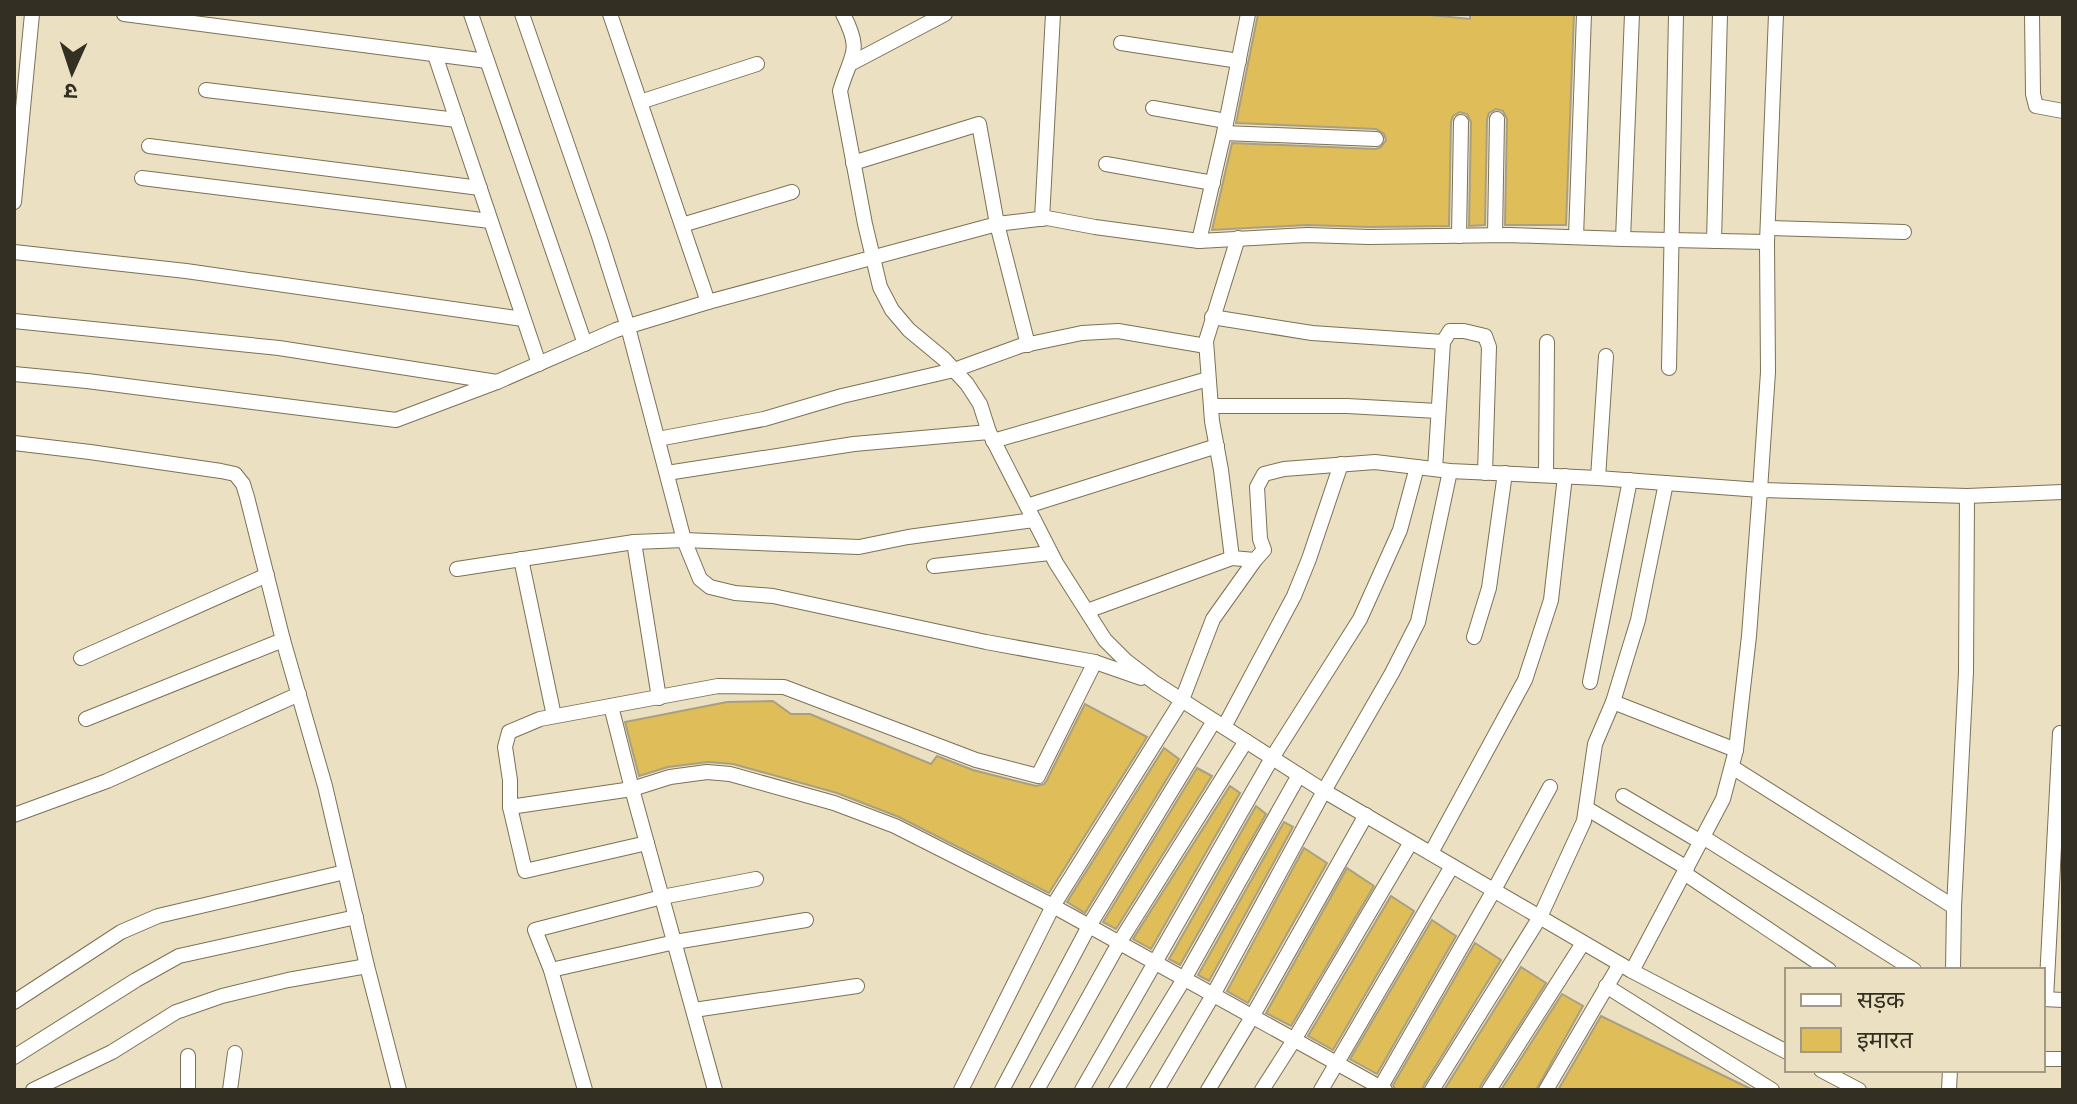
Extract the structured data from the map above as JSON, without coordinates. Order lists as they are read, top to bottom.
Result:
{
  "legend": ["सड़क", "इमारत"],
  "north": "bottom"
}
